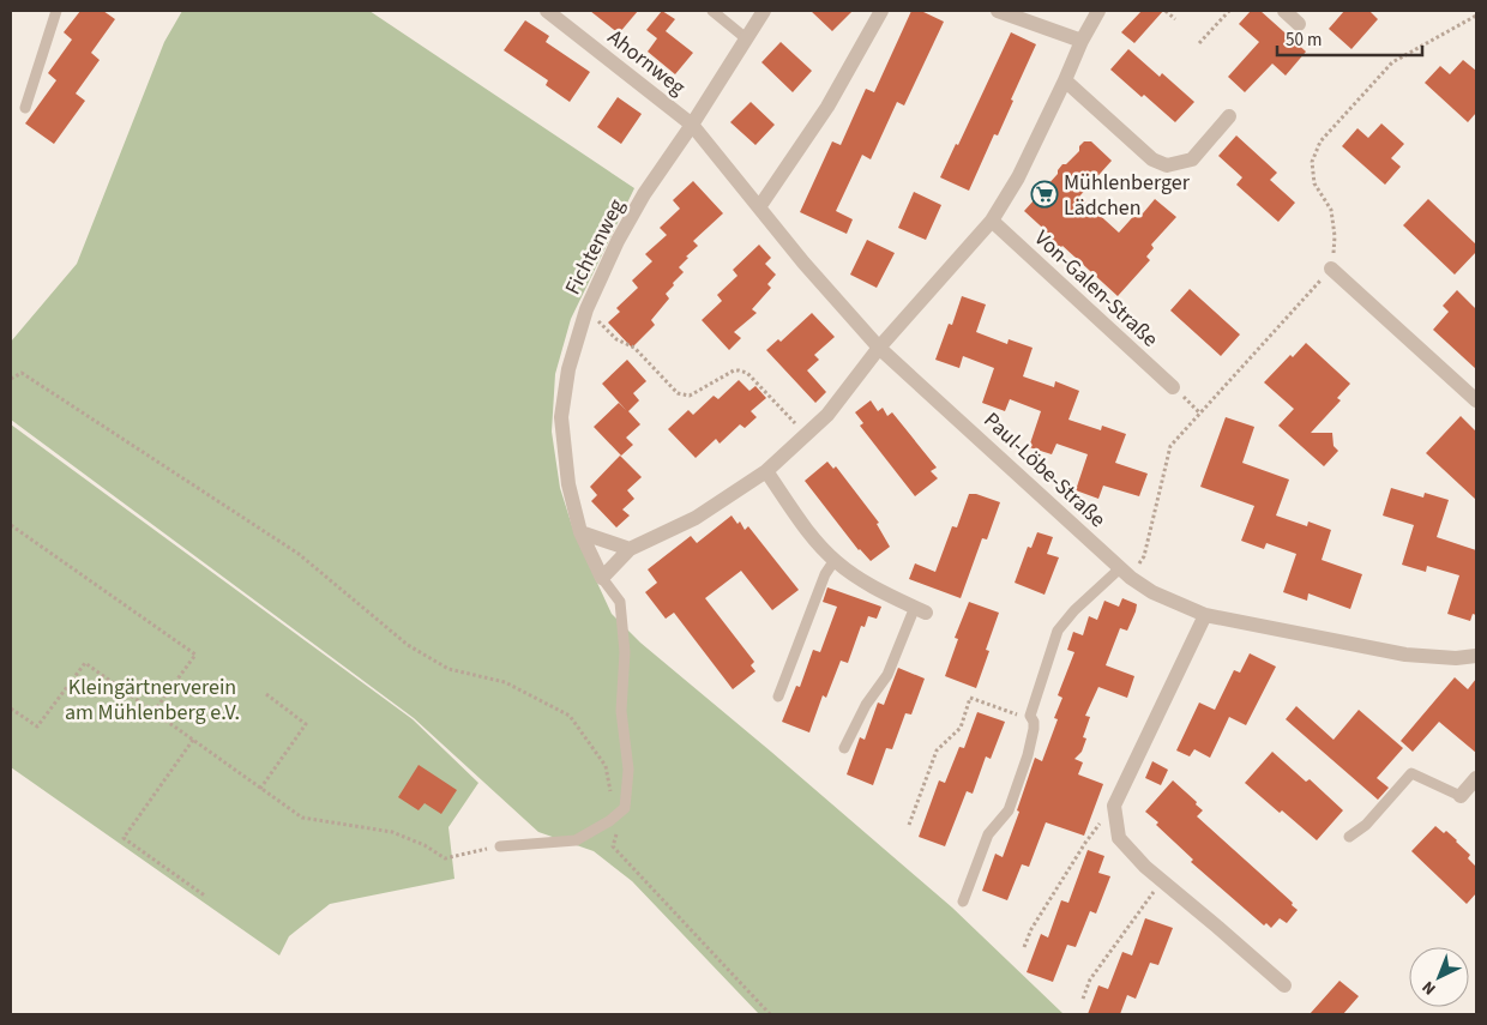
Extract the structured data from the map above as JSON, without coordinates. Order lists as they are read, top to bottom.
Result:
{
  "streets": {
    "street": [
      "Ahornweg",
      "Fichtenweg",
      "Von-Galen-Straße",
      "Paul-Löbe-Straße"
    ]
  },
  "crossings": [
    ["Ahornweg", "Fichtenweg"],
    ["Ahornweg", "Paul-Löbe-Straße"],
    ["Fichtenweg", "Paul-Löbe-Straße"]
  ],
  "parks": ["Kleingärtnerverein am Mühlenberg e.V."],
  "places": {
    "supermarket": ["Mühlenberger Lädchen"]
  },
  "scale_bar": "50 m",
  "north": "bottom left"
}
